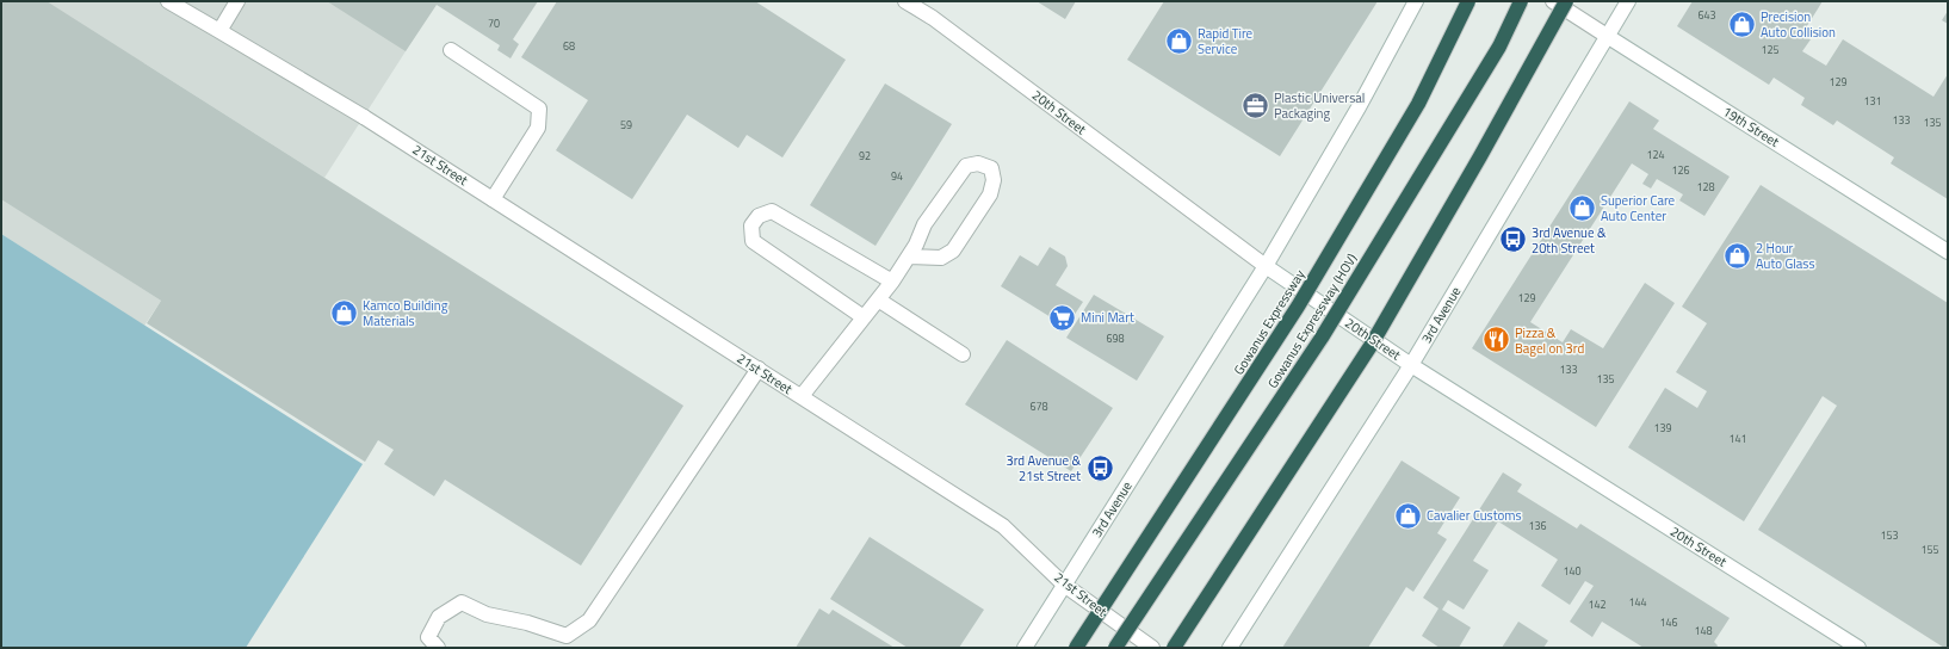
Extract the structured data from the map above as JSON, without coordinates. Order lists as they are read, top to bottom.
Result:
{
  "streets": {
    "highway": ["Gowanus Expressway (HOV)", "Gowanus Expressway"],
    "main road": [
      "20th Street",
      "19th Street",
      "21st Street",
      "3rd Avenue"
    ]
  },
  "crossings": [
    ["20th Street", "3rd Avenue"],
    ["19th Street", "3rd Avenue"],
    ["21st Street", "3rd Avenue"]
  ],
  "places": {
    "shop": [
      "Precision Auto Collision",
      "Rapid Tire Service",
      "Superior Care Auto Center",
      "2 Hour Auto Glass",
      "Kamco Building Materials",
      "Cavalier Customs"
    ],
    "office": ["Plastic Universal Packaging"],
    "bus stop": ["3rd Avenue & 20th Street", "3rd Avenue & 21st Street"],
    "supermarket": ["Mini Mart"],
    "restaurant": ["Pizza & Bagel on 3rd"]
  },
  "house_numbers": [
    "643",
    "70",
    "68",
    "125",
    "129",
    "131",
    "133",
    "135",
    "59",
    "124",
    "92",
    "126",
    "94",
    "128",
    "129",
    "698",
    "133",
    "135",
    "678",
    "139",
    "141",
    "136",
    "153",
    "155",
    "140",
    "144",
    "142",
    "146",
    "148"
  ]
}
